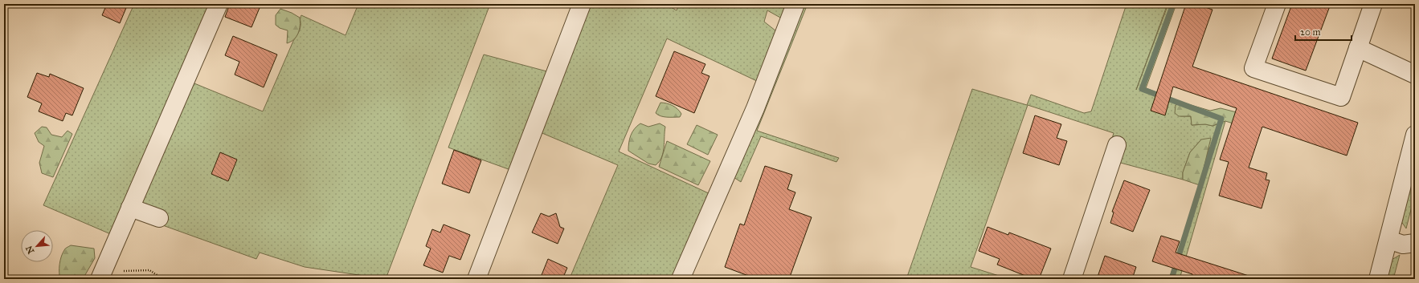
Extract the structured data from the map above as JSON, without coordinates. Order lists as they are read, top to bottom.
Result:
{
  "scale_bar": "20 m",
  "north": "bottom left"
}
